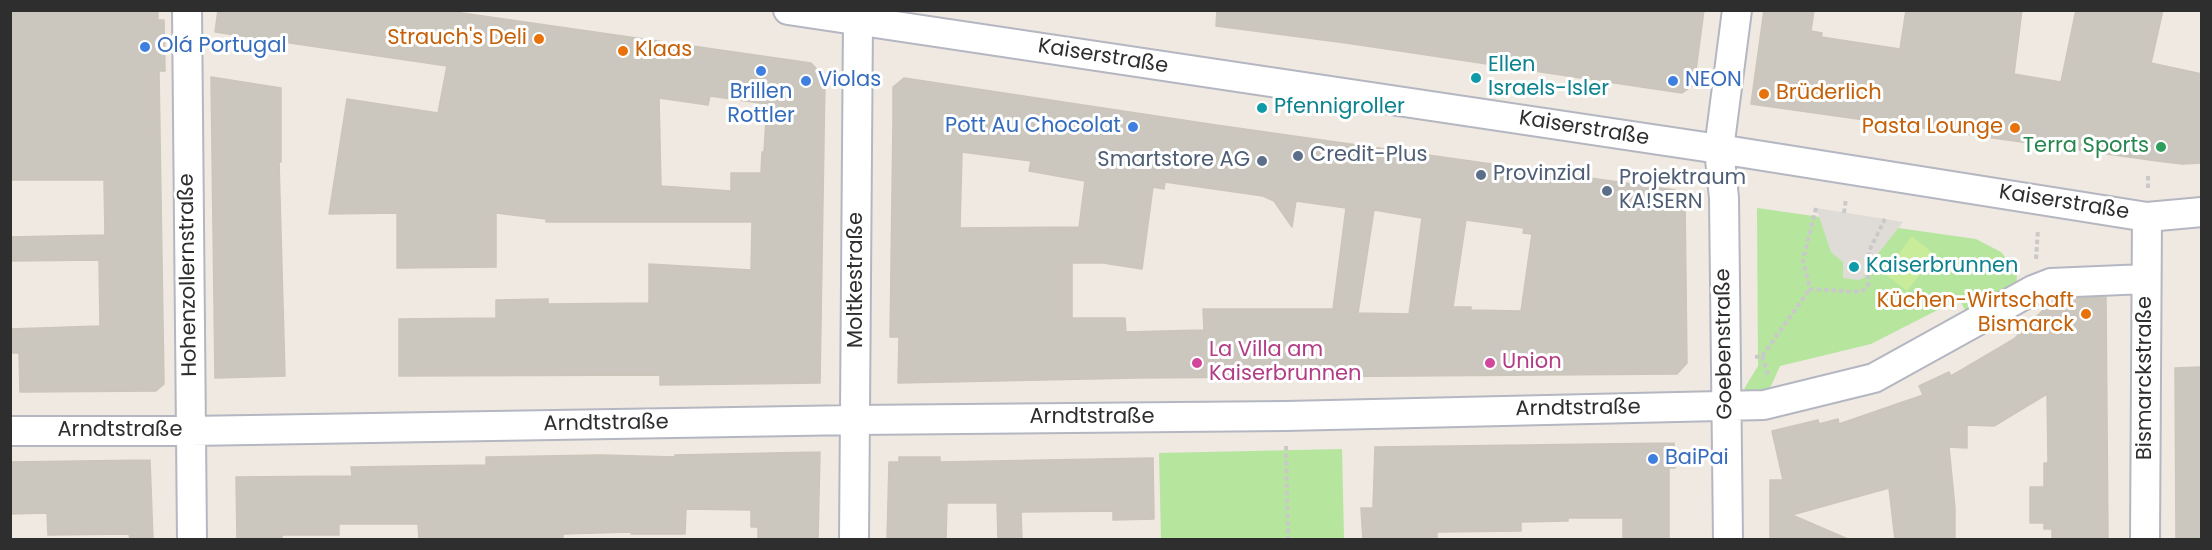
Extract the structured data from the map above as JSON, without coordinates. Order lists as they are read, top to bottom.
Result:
{
  "streets": {
    "street": [
      "Kaiserstraße",
      "Hohenzollernstraße",
      "Moltkestraße",
      "Goebenstraße",
      "Bismarckstraße",
      "Arndtstraße"
    ]
  },
  "crossings": [
    ["Kaiserstraße", "Moltkestraße"],
    ["Kaiserstraße", "Goebenstraße"],
    ["Kaiserstraße", "Bismarckstraße"],
    ["Hohenzollernstraße", "Arndtstraße"],
    ["Moltkestraße", "Arndtstraße"],
    ["Goebenstraße", "Arndtstraße"],
    ["Bismarckstraße", "Arndtstraße"]
  ],
  "places": [
    "Strauch's Deli",
    "Olá Portugal",
    "Klaas",
    "Brillen Rottler",
    "Ellen Israels-Isler",
    "Violas",
    "NEON",
    "Brüderlich",
    "Pfennigroller",
    "Pott Au Chocolat",
    "Pasta Lounge",
    "Terra Sports",
    "Credit-Plus",
    "Smartstore AG",
    "Provinzial",
    "Projektraum KA!SERN",
    "Kaiserbrunnen",
    "Küchen-Wirtschaft Bismarck",
    "La Villa am Kaiserbrunnen",
    "Union",
    "BaiPai"
  ]
}
